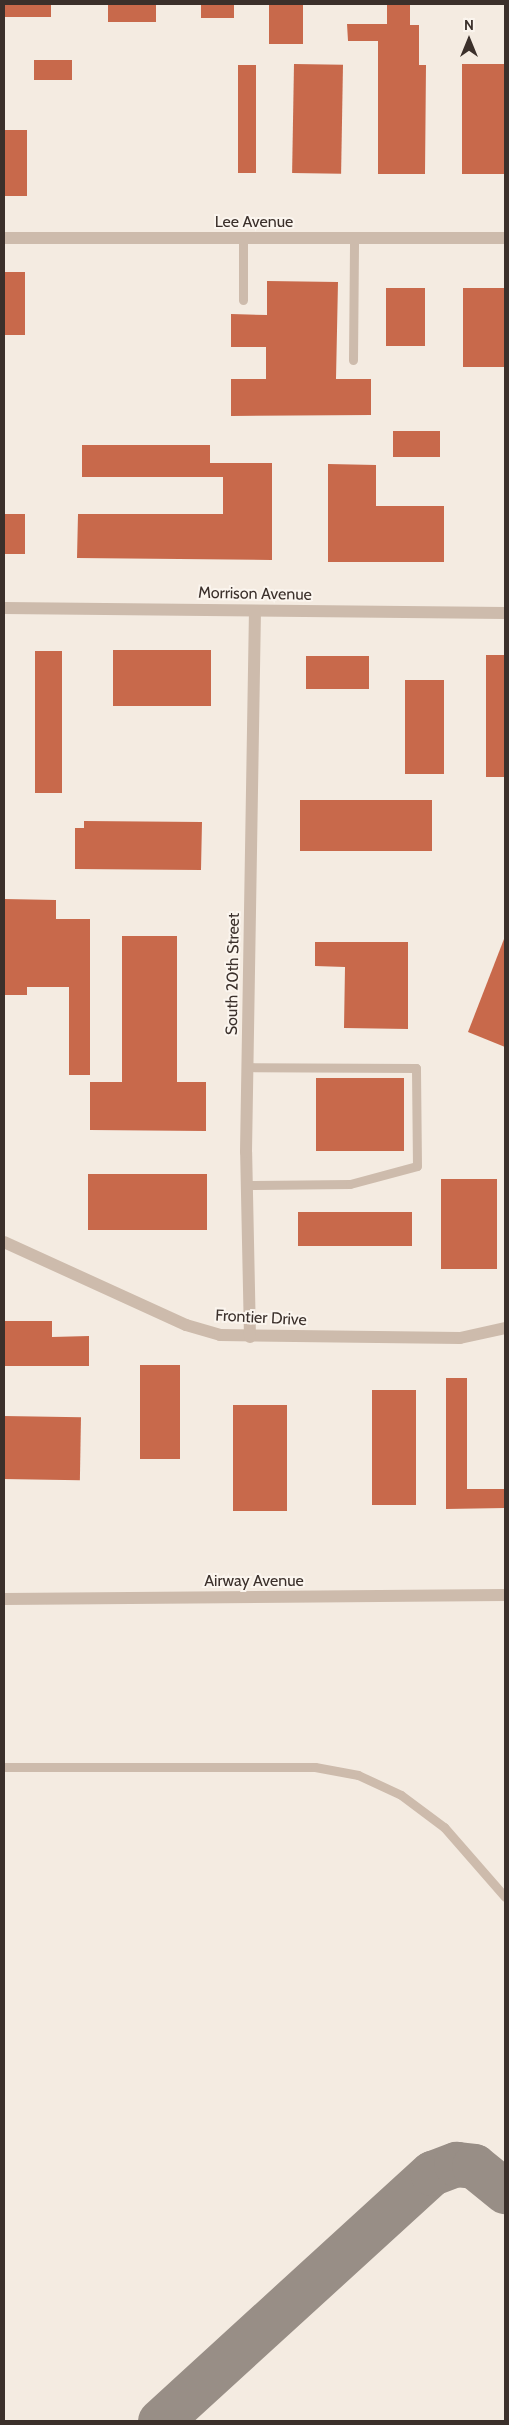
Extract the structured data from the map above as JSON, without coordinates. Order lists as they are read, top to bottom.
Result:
{
  "streets": {
    "street": [
      "Lee Avenue",
      "Morrison Avenue",
      "South 20th Street",
      "Frontier Drive",
      "Airway Avenue"
    ]
  },
  "crossings": [
    ["Morrison Avenue", "South 20th Street"],
    ["South 20th Street", "Frontier Drive"]
  ],
  "north": "top"
}
